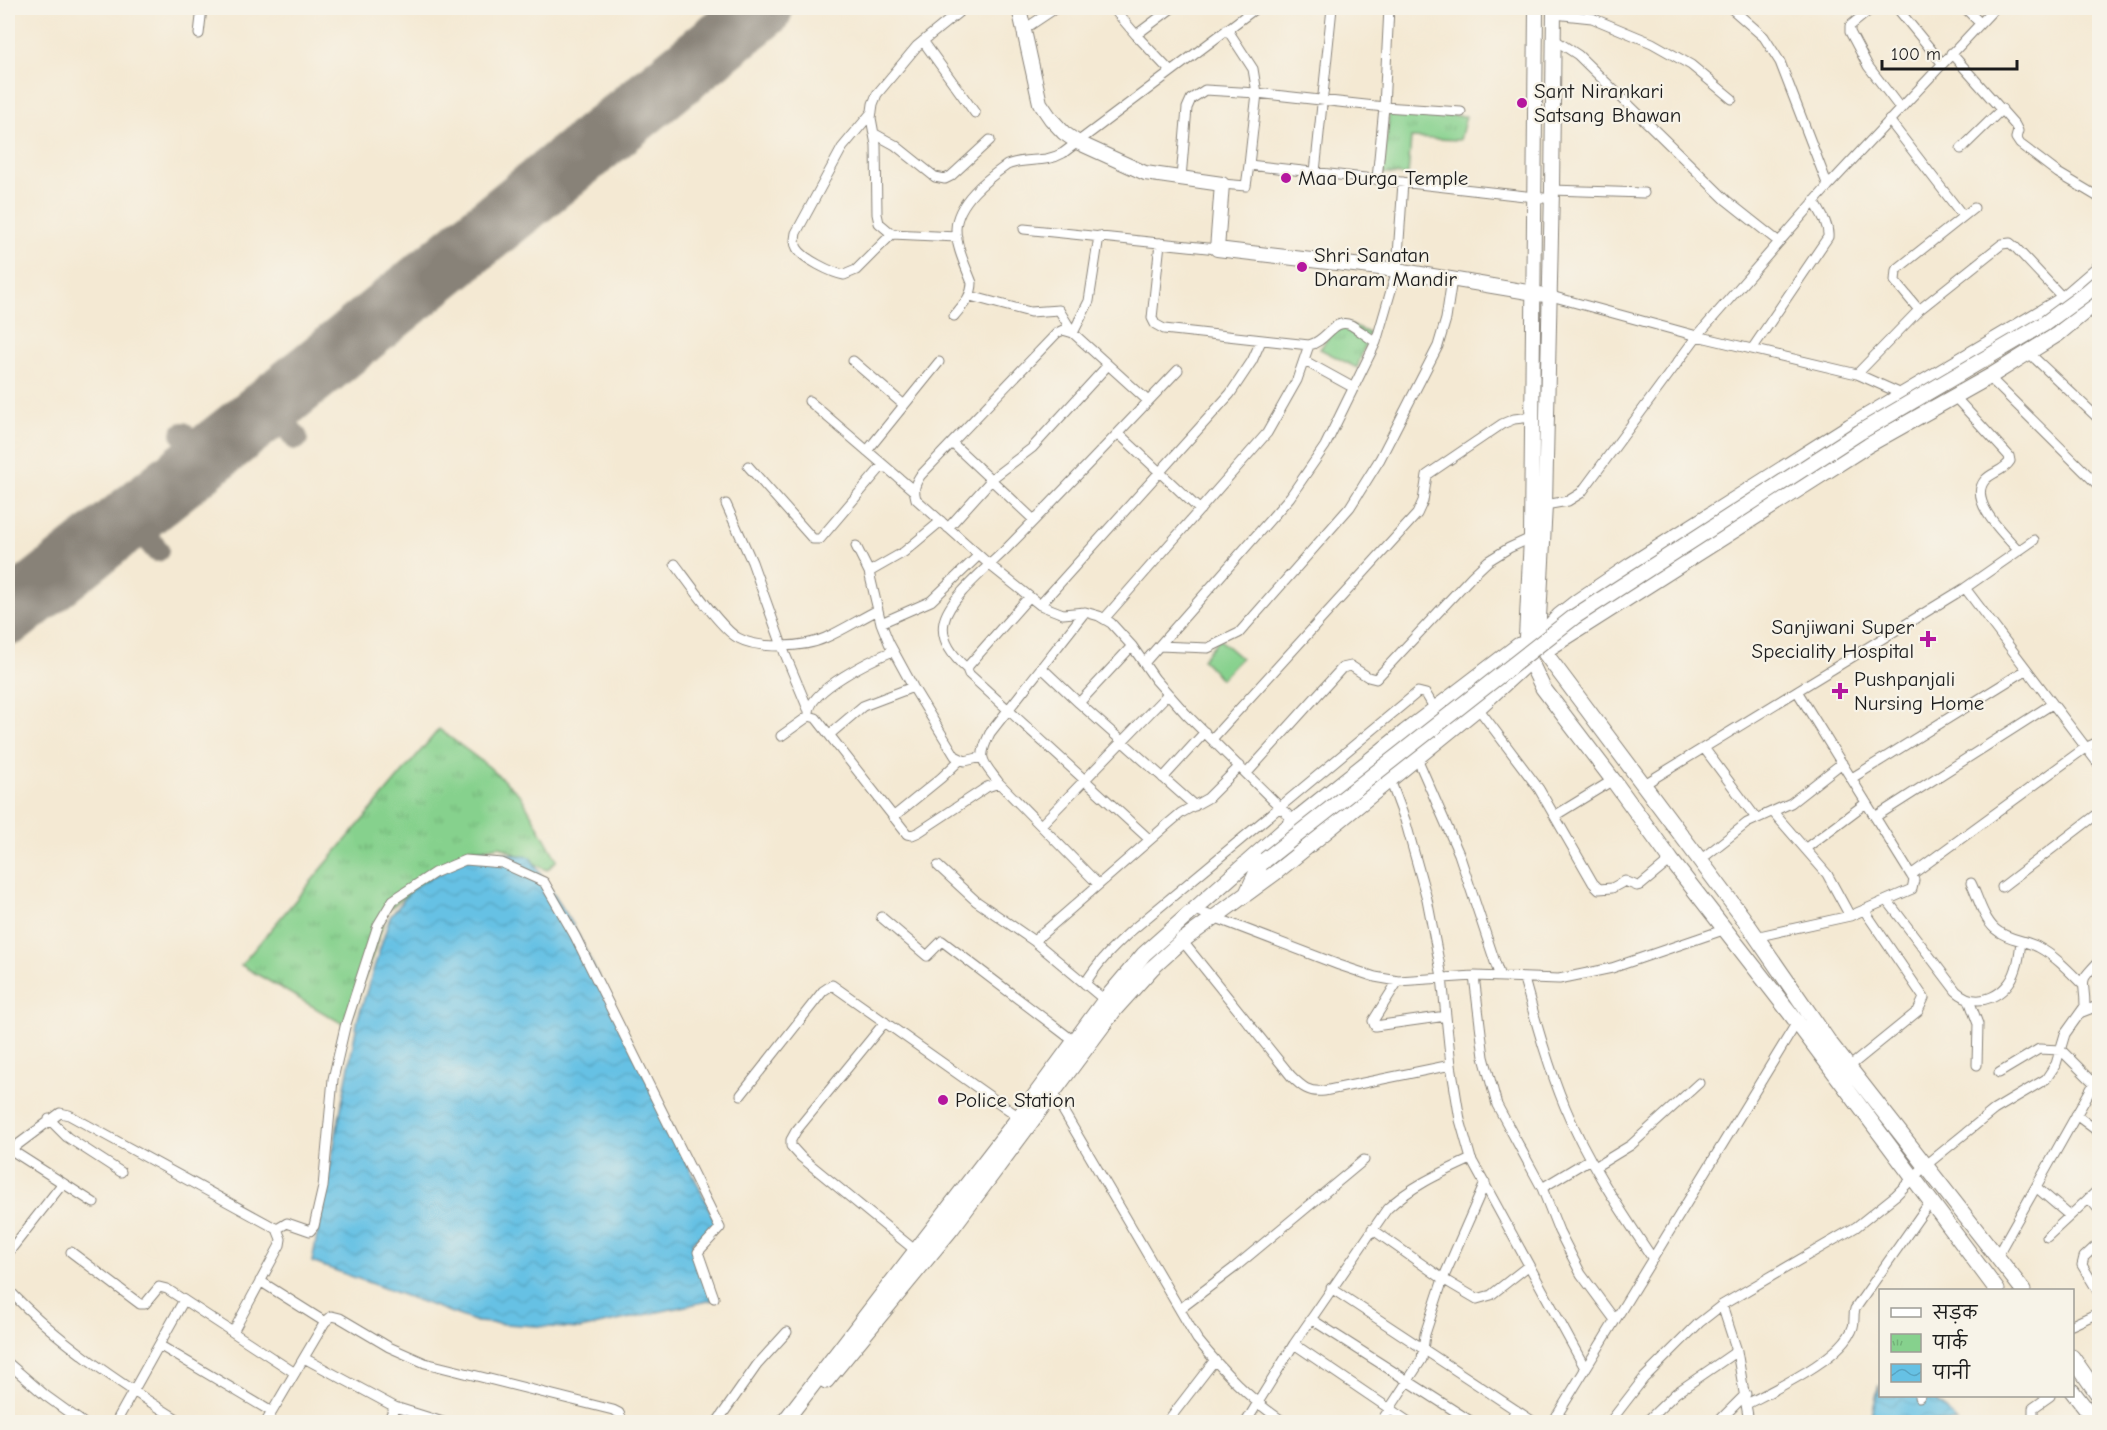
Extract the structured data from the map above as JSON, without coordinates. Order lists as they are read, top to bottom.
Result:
{
  "places": {
    "other": [
      "Sant Nirankari Satsang Bhawan",
      "Maa Durga Temple",
      "Shri Sanatan Dharam Mandir",
      "Police Station"
    ],
    "health": ["Sanjiwani Super Speciality Hospital", "Pushpanjali Nursing Home"]
  },
  "legend": ["सड़क", "पार्क", "पानी"],
  "scale_bar": "100 m"
}
